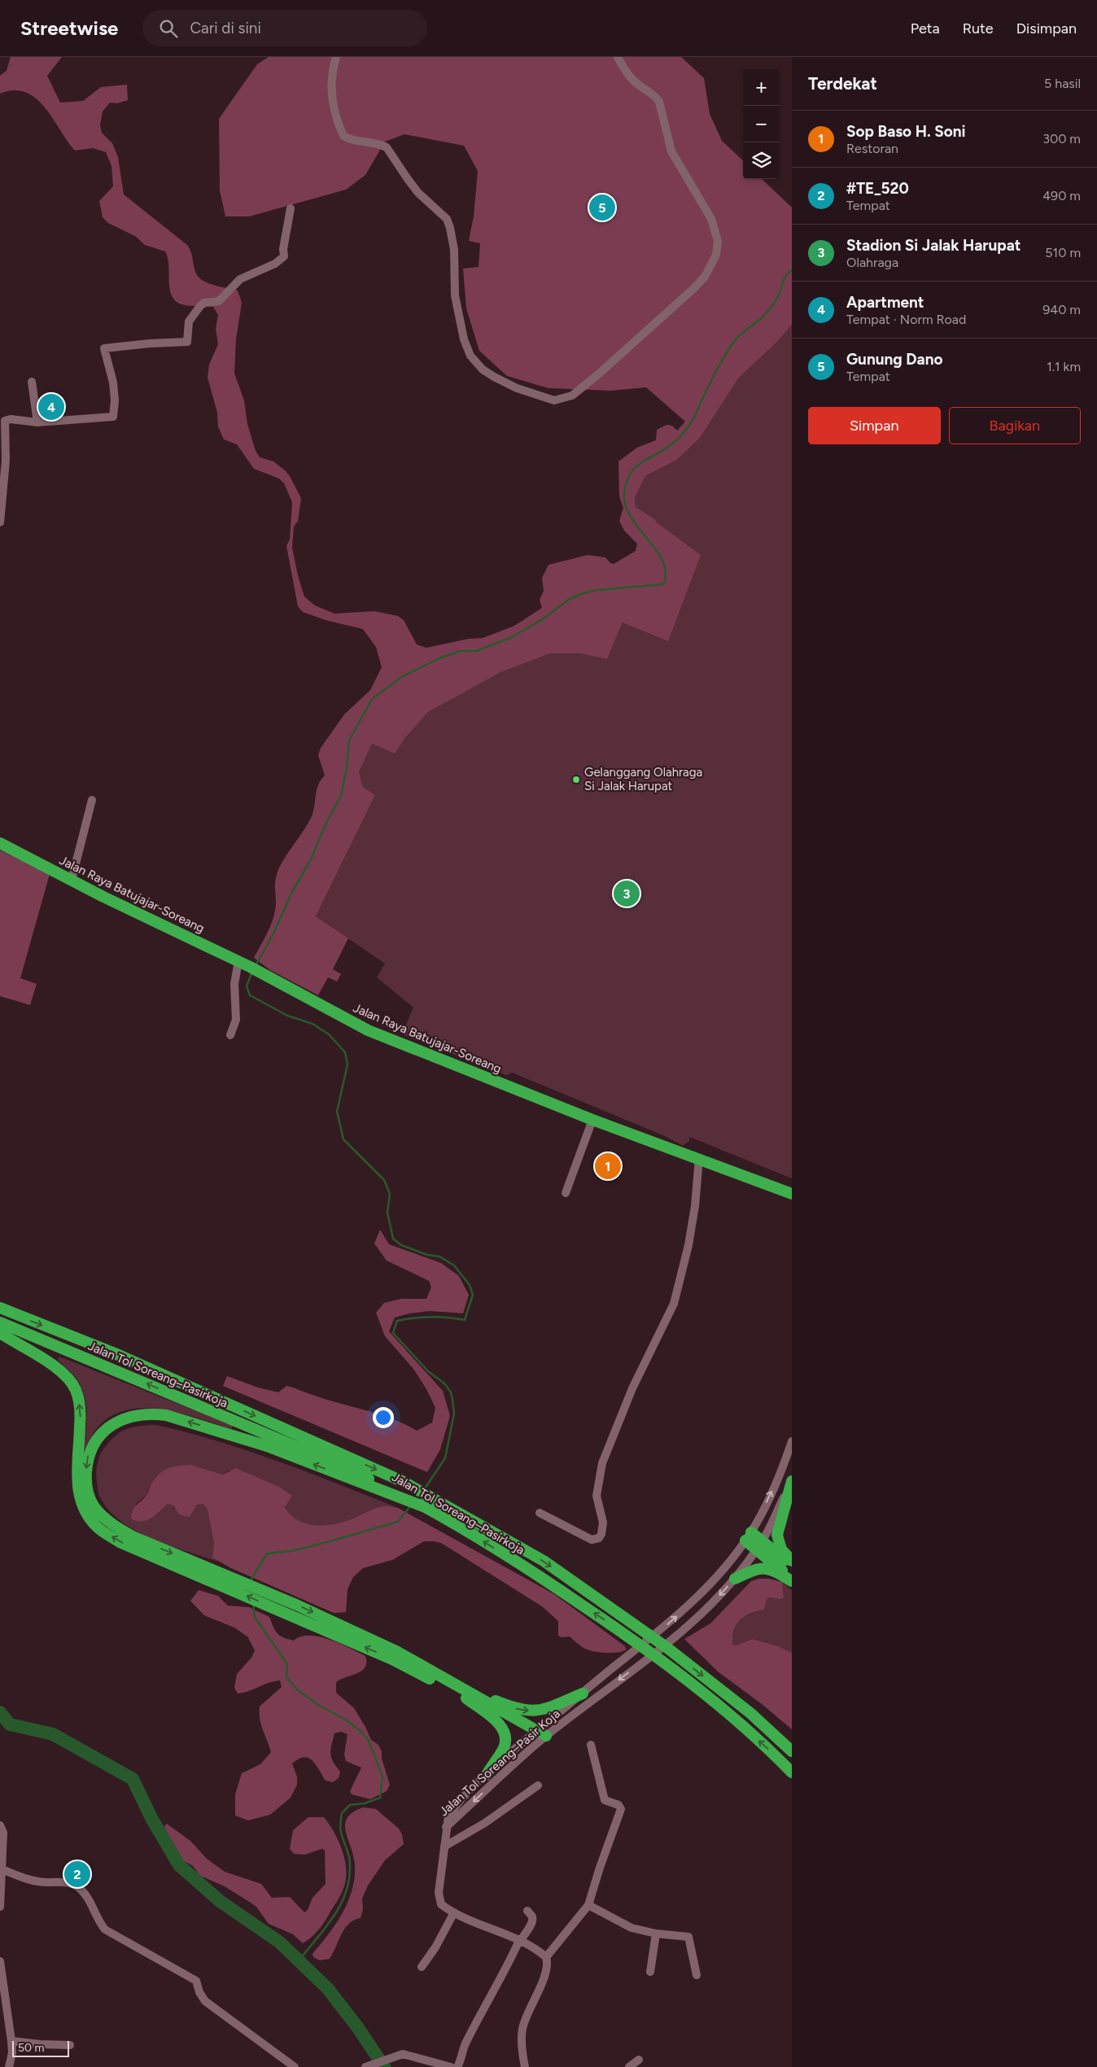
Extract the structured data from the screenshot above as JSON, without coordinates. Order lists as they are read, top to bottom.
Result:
{
  "streets": {
    "highway": ["Jalan Raya Batujajar-Soreang", "Jalan Tol Soreang–Pasirkoja"],
    "street": ["Jalan Tol Soreang–Pasir Koja"]
  },
  "places": ["Gelanggang Olahraga Si Jalak Harupat"],
  "scale_bar": "50 m",
  "page": {
    "header": "Streetwise",
    "search": "Cari di sini",
    "nav": ["Peta", "Rute", "Disimpan"],
    "heading": ["Terdekat", "5 hasil"],
    "map_buttons": ["+", "−"],
    "list": [
      {
        "mark": "1",
        "name": "Sop Baso H. Soni",
        "note": "Restoran",
        "value": "300 m"
      },
      {
        "mark": "2",
        "name": "#TE_520",
        "note": "Tempat",
        "value": "490 m"
      },
      {
        "mark": "3",
        "name": "Stadion Si Jalak Harupat",
        "note": "Olahraga",
        "value": "510 m"
      },
      {
        "mark": "4",
        "name": "Apartment",
        "note": "Tempat · Norm Road",
        "value": "940 m"
      },
      {
        "mark": "5",
        "name": "Gunung Dano",
        "note": "Tempat",
        "value": "1.1 km"
      }
    ],
    "pins": [
      "5",
      "4",
      "3",
      "1",
      "2"
    ],
    "buttons": ["Simpan", "Bagikan"],
    "scale": "50 m"
  }
}
